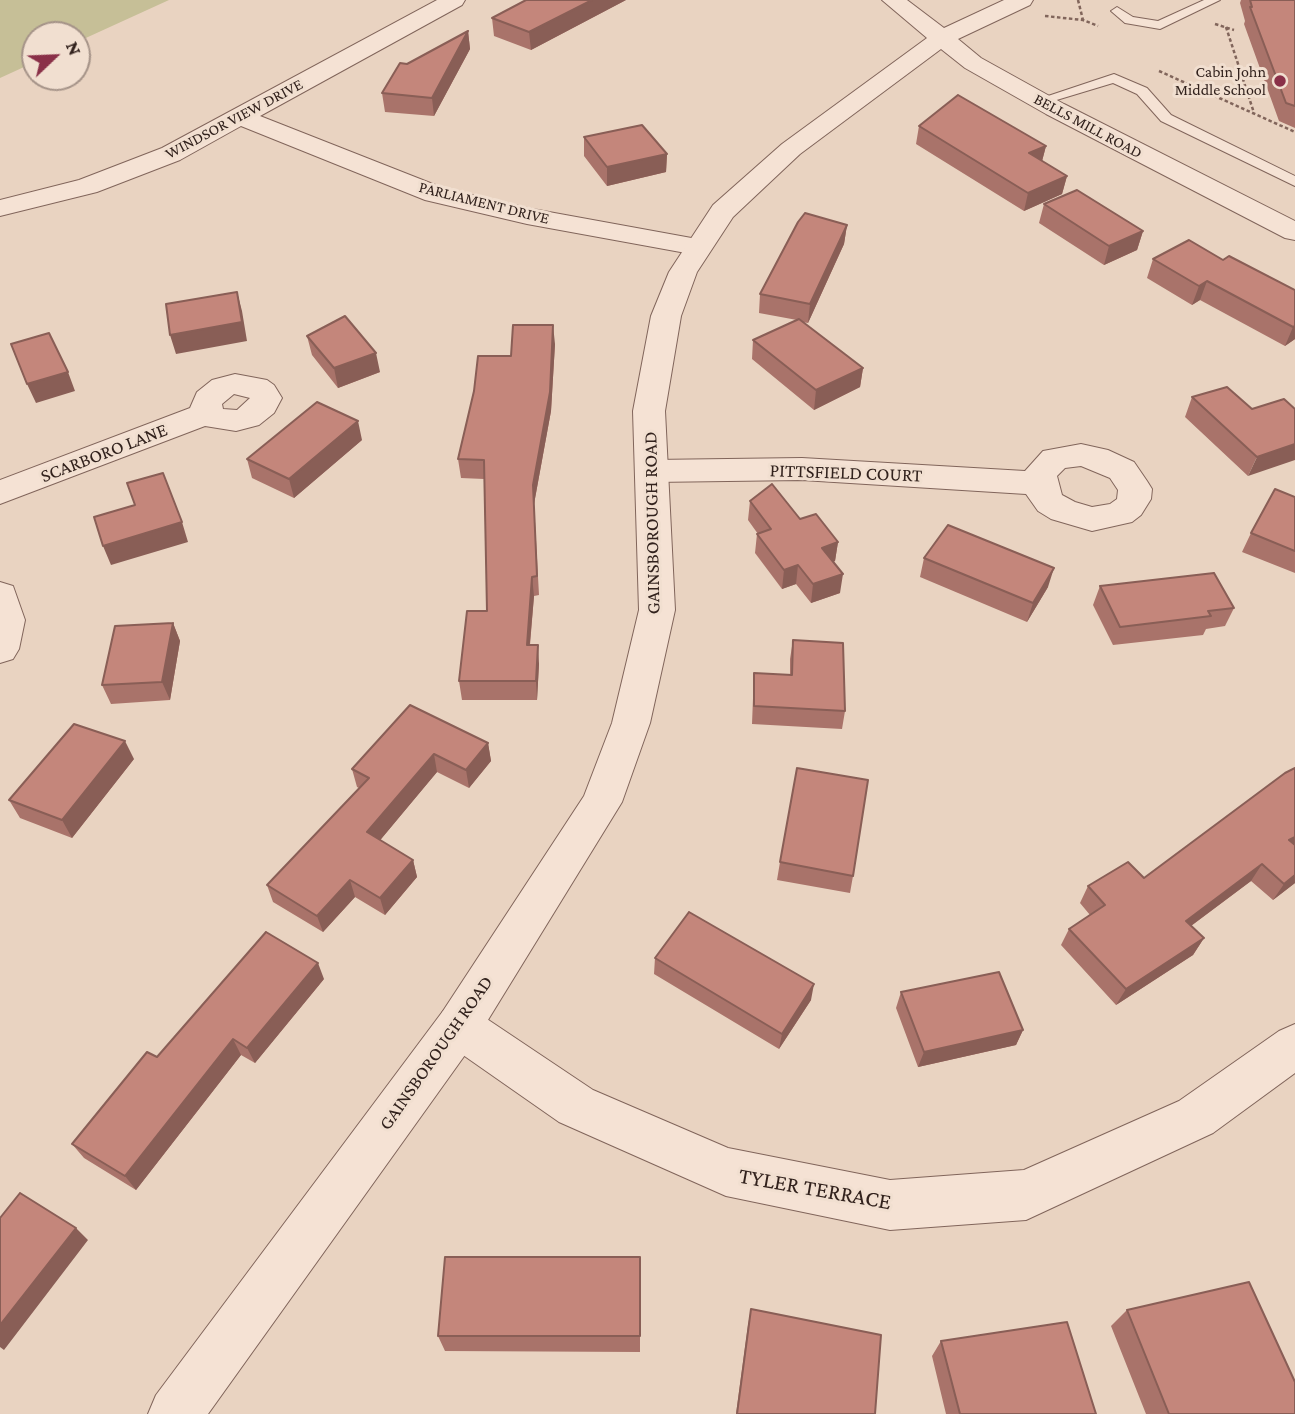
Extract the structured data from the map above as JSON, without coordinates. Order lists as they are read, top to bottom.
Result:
{
  "streets": {
    "street": [
      "WINDSOR VIEW DRIVE",
      "BELLS MILL ROAD",
      "PARLIAMENT DRIVE",
      "SCARBORO LANE",
      "PITTSFIELD COURT",
      "GAINSBOROUGH ROAD",
      "TYLER TERRACE"
    ]
  },
  "crossings": [
    ["WINDSOR VIEW DRIVE", "PARLIAMENT DRIVE"],
    ["BELLS MILL ROAD", "GAINSBOROUGH ROAD"],
    ["PARLIAMENT DRIVE", "GAINSBOROUGH ROAD"],
    ["PITTSFIELD COURT", "GAINSBOROUGH ROAD"],
    ["GAINSBOROUGH ROAD", "TYLER TERRACE"]
  ],
  "places": ["Cabin John Middle School"],
  "north": "top right"
}
